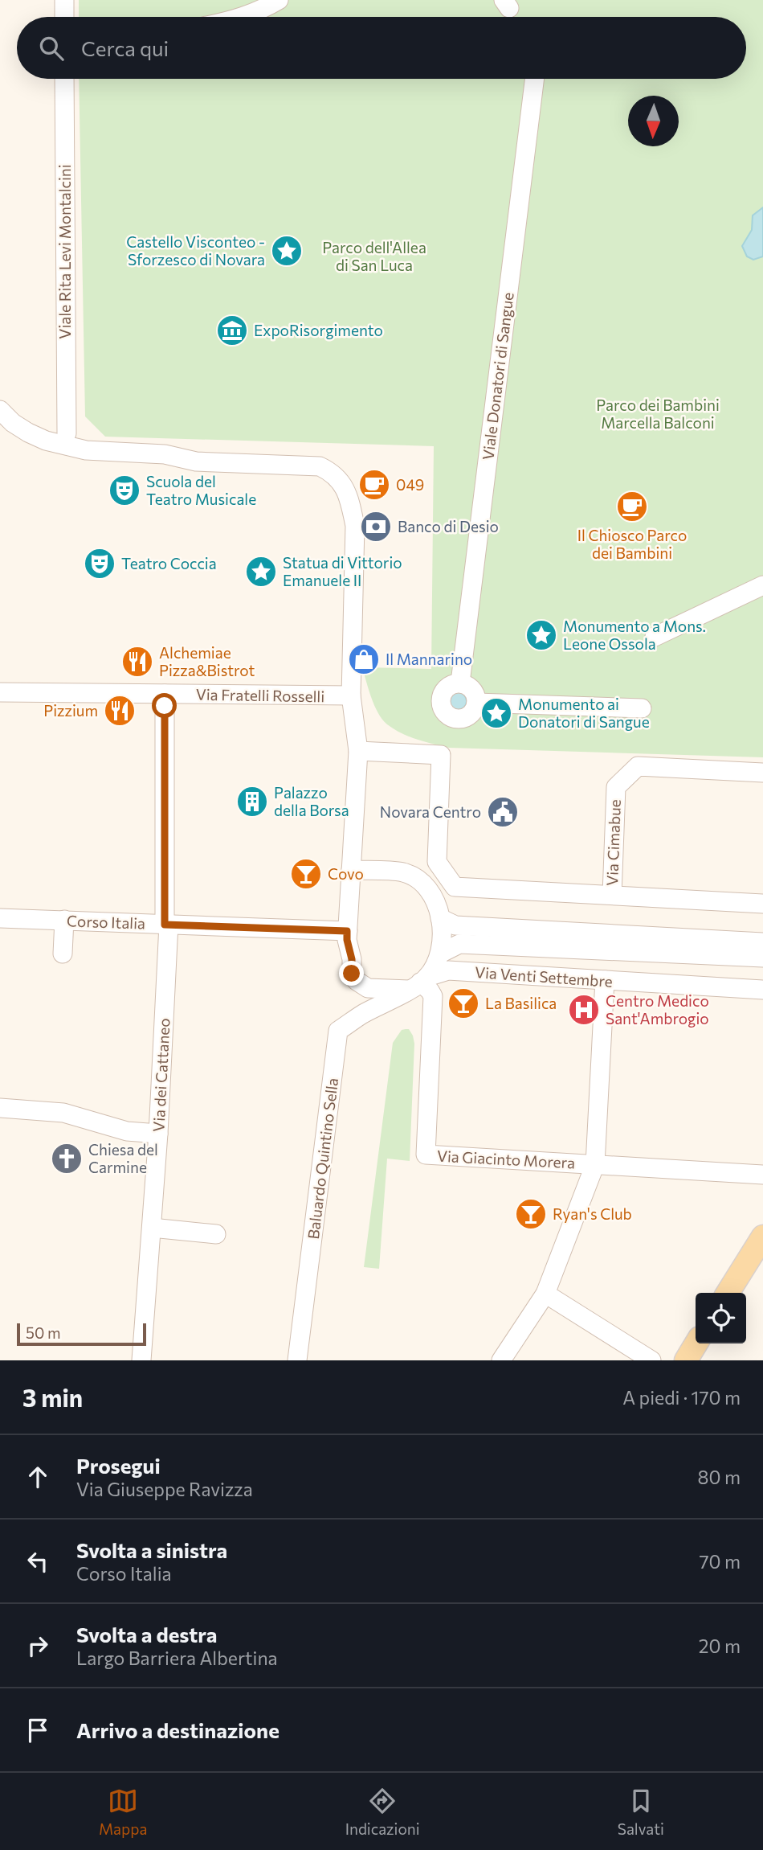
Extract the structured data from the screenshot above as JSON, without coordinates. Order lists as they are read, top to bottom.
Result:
{
  "streets": {
    "street": [
      "Viale Rita Levi Montalcini",
      "Viale Donatori di Sangue",
      "Via Fratelli Rosselli",
      "Via Cimabue",
      "Corso Italia",
      "Via Venti Settembre",
      "Via dei Cattaneo",
      "Baluardo Quintino Sella",
      "Via Giacinto Morera"
    ]
  },
  "crossings": [
    ["Via Fratelli Rosselli", "Via dei Cattaneo"],
    ["Corso Italia", "Via Venti Settembre"],
    ["Corso Italia", "Via dei Cattaneo"],
    ["Corso Italia", "Baluardo Quintino Sella"],
    ["Corso Italia", "Via Giacinto Morera"],
    ["Via Venti Settembre", "Baluardo Quintino Sella"],
    ["Via Venti Settembre", "Via Giacinto Morera"],
    ["Baluardo Quintino Sella", "Via Giacinto Morera"]
  ],
  "parks": ["Parco dell'Allea di San Luca", "Parco dei Bambini Marcella Balconi"],
  "places": {
    "place": [
      "Castello Visconteo - Sforzesco di Novara",
      "Statua di Vittorio Emanuele II",
      "Monumento a Mons. Leone Ossola",
      "Monumento ai Donatori di Sangue"
    ],
    "museum": ["ExpoRisorgimento"],
    "cafe": ["049", "Il Chiosco Parco dei Bambini"],
    "theatre": ["Scuola del Teatro Musicale", "Teatro Coccia"],
    "bank": ["Banco di Desio"],
    "shop": ["Il Mannarino"],
    "restaurant": ["Alchemiae Pizza&Bistrot", "Pizzium"],
    "building": ["Palazzo della Borsa"],
    "public building": ["Novara Centro"],
    "bar": ["Covo", "La Basilica", "Ryan's Club"],
    "hospital": ["Centro Medico Sant'Ambrogio"],
    "church": ["Chiesa del Carmine"]
  },
  "scale_bar": "50 m",
  "north": "bottom",
  "page": {
    "search": "Cerca qui",
    "scale": "50 m",
    "heading": ["3 min", "A piedi · 170 m"],
    "list": [
      ["Prosegui", "Via Giuseppe Ravizza", "80 m"],
      ["Svolta a sinistra", "Corso Italia", "70 m"],
      ["Svolta a destra", "Largo Barriera Albertina", "20 m"],
      "Arrivo a destinazione"
    ],
    "nav": ["Mappa", "Indicazioni", "Salvati"]
  }
}
